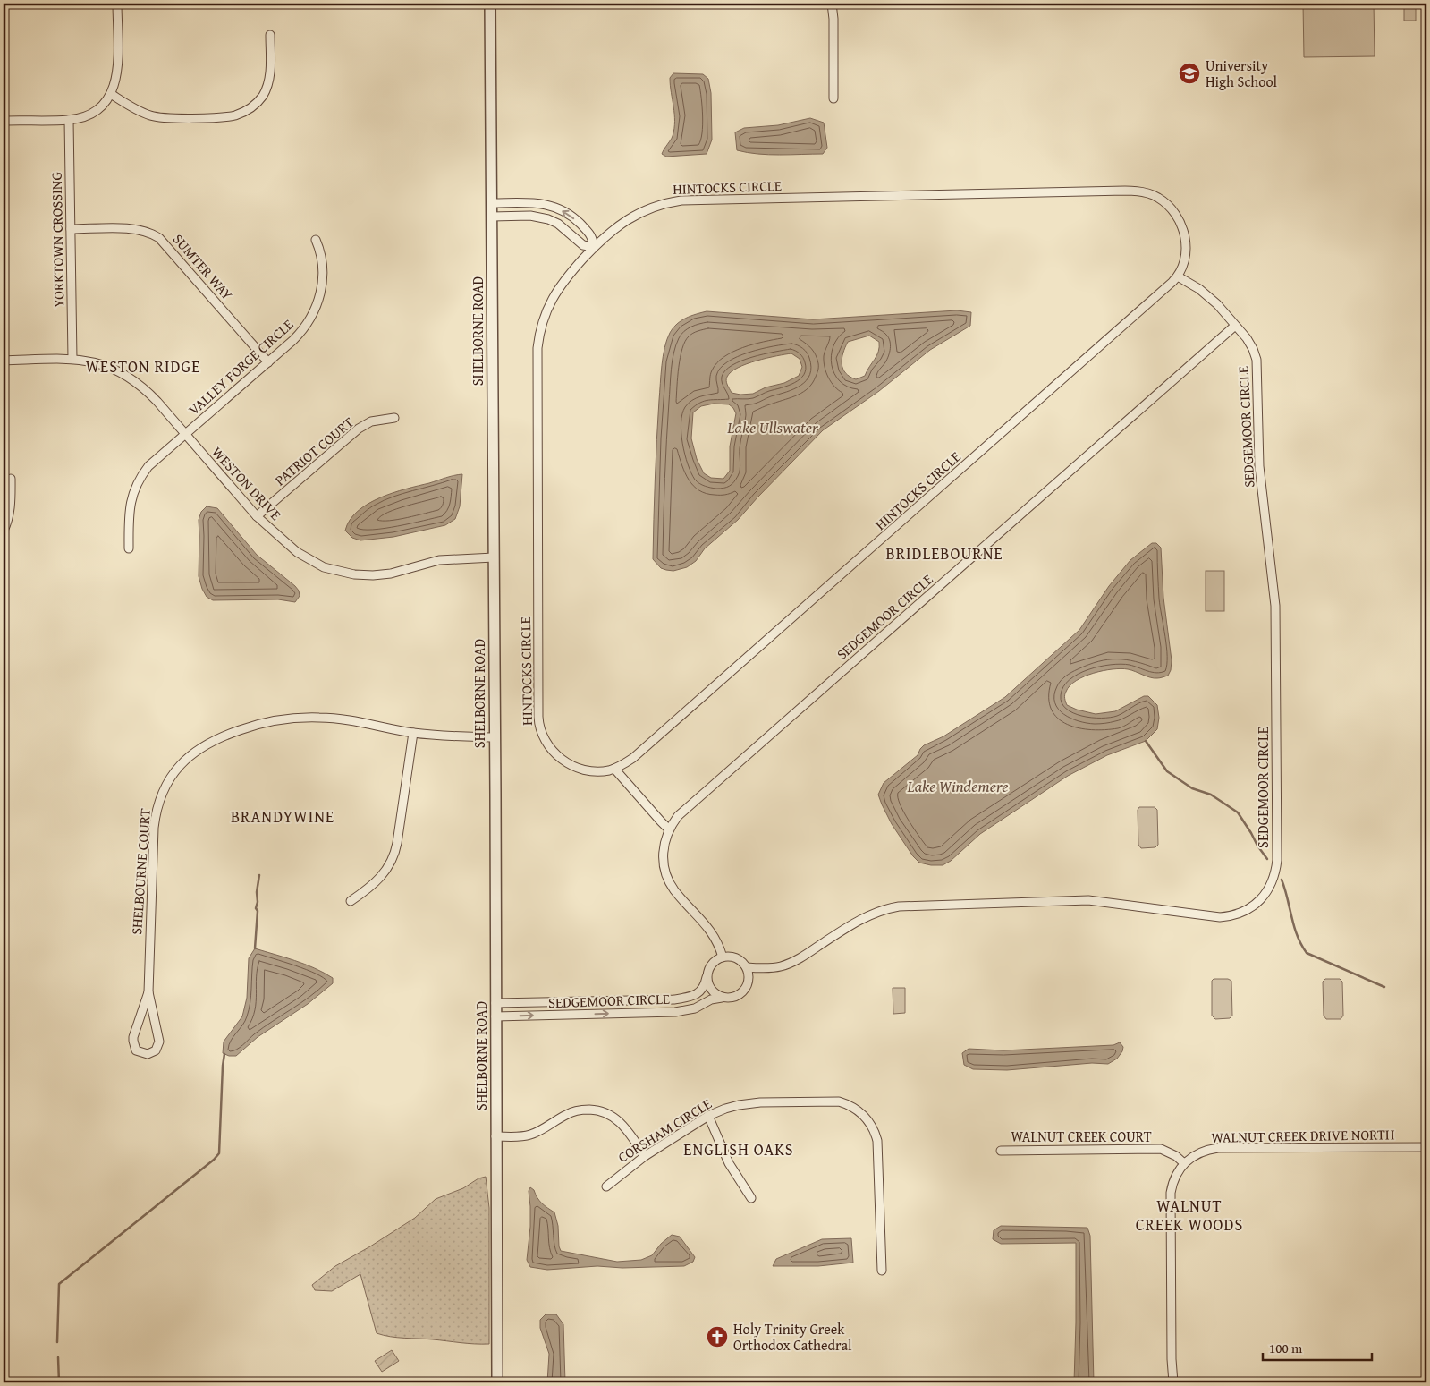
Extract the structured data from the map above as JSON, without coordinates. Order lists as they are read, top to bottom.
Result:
{
  "streets": {
    "street": [
      "HINTOCKS CIRCLE",
      "YORKTOWN CROSSING",
      "SUMTER WAY",
      "SHELBORNE ROAD",
      "VALLEY FORGE CIRCLE",
      "SEDGEMOOR CIRCLE",
      "PATRIOT COURT",
      "WESTON DRIVE",
      "SHELBOURNE COURT",
      "CORSHAM CIRCLE",
      "WALNUT CREEK DRIVE NORTH",
      "WALNUT CREEK COURT"
    ]
  },
  "crossings": [
    ["YORKTOWN CROSSING", "SUMTER WAY"],
    ["YORKTOWN CROSSING", "WESTON DRIVE"],
    ["SUMTER WAY", "VALLEY FORGE CIRCLE"],
    ["SHELBORNE ROAD", "SEDGEMOOR CIRCLE"],
    ["SHELBORNE ROAD", "WESTON DRIVE"],
    ["SHELBORNE ROAD", "SHELBOURNE COURT"],
    ["VALLEY FORGE CIRCLE", "WESTON DRIVE"],
    ["PATRIOT COURT", "WESTON DRIVE"],
    ["WALNUT CREEK DRIVE NORTH", "WALNUT CREEK COURT"]
  ],
  "districts": [
    "WESTON RIDGE",
    "BRIDLEBOURNE",
    "BRANDYWINE",
    "ENGLISH OAKS",
    "WALNUT CREEK WOODS"
  ],
  "water": ["Lake Ullswater", "Lake Windemere"],
  "places": {
    "school or university": ["University High School"],
    "church": ["Holy Trinity Greek Orthodox Cathedral"]
  },
  "scale_bar": "100 m"
}
